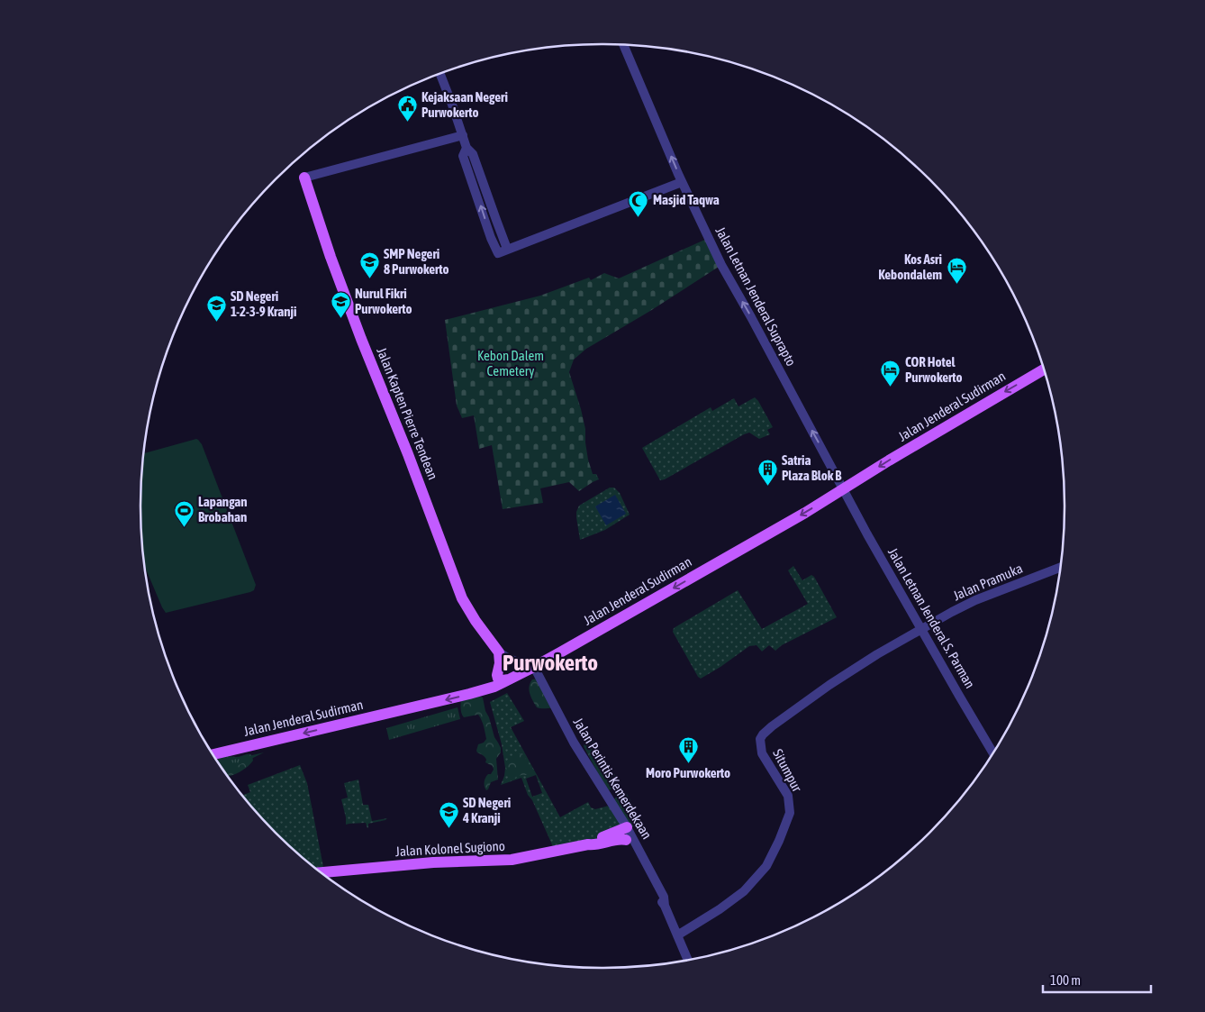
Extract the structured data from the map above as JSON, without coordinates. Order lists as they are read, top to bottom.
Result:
{
  "streets": {
    "main road": ["Jalan Jenderal Sudirman", "Jalan Kapten Pierre Tendean", "Jalan Kolonel Sugiono"],
    "street": [
      "Jalan Letnan Jenderal Suprapto",
      "Jalan Pramuka",
      "Jalan Letnan Jenderal S. Parman",
      "Situmpur",
      "Jalan Perintis Kemerdekaan"
    ]
  },
  "crossings": [
    ["Jalan Letnan Jenderal Suprapto", "Jalan Jenderal Sudirman"],
    ["Jalan Letnan Jenderal Suprapto", "Jalan Letnan Jenderal S. Parman"],
    ["Jalan Jenderal Sudirman", "Jalan Letnan Jenderal S. Parman"],
    ["Jalan Jenderal Sudirman", "Jalan Perintis Kemerdekaan"],
    ["Jalan Pramuka", "Jalan Letnan Jenderal S. Parman"],
    ["Jalan Pramuka", "Situmpur"],
    ["Jalan Letnan Jenderal S. Parman", "Situmpur"],
    ["Situmpur", "Jalan Perintis Kemerdekaan"],
    ["Jalan Perintis Kemerdekaan", "Jalan Kolonel Sugiono"]
  ],
  "one_way": ["Jalan Letnan Jenderal Suprapto", "Jalan Jenderal Sudirman"],
  "districts": ["Purwokerto"],
  "parks": ["Kebon Dalem Cemetery"],
  "places": {
    "public building": ["Kejaksaan Negeri Purwokerto"],
    "mosque": ["Masjid Taqwa"],
    "school or university": [
      "SMP Negeri 8 Purwokerto",
      "Nurul Fikri Purwokerto",
      "SD Negeri 1-2-3-9 Kranji",
      "SD Negeri 4 Kranji"
    ],
    "hotel": ["Kos Asri Kebondalem", "COR Hotel Purwokerto"],
    "building": ["Satria Plaza Blok B", "Moro Purwokerto"],
    "sports": ["Lapangan Brobahan"]
  },
  "scale_bar": "100 m"
}
